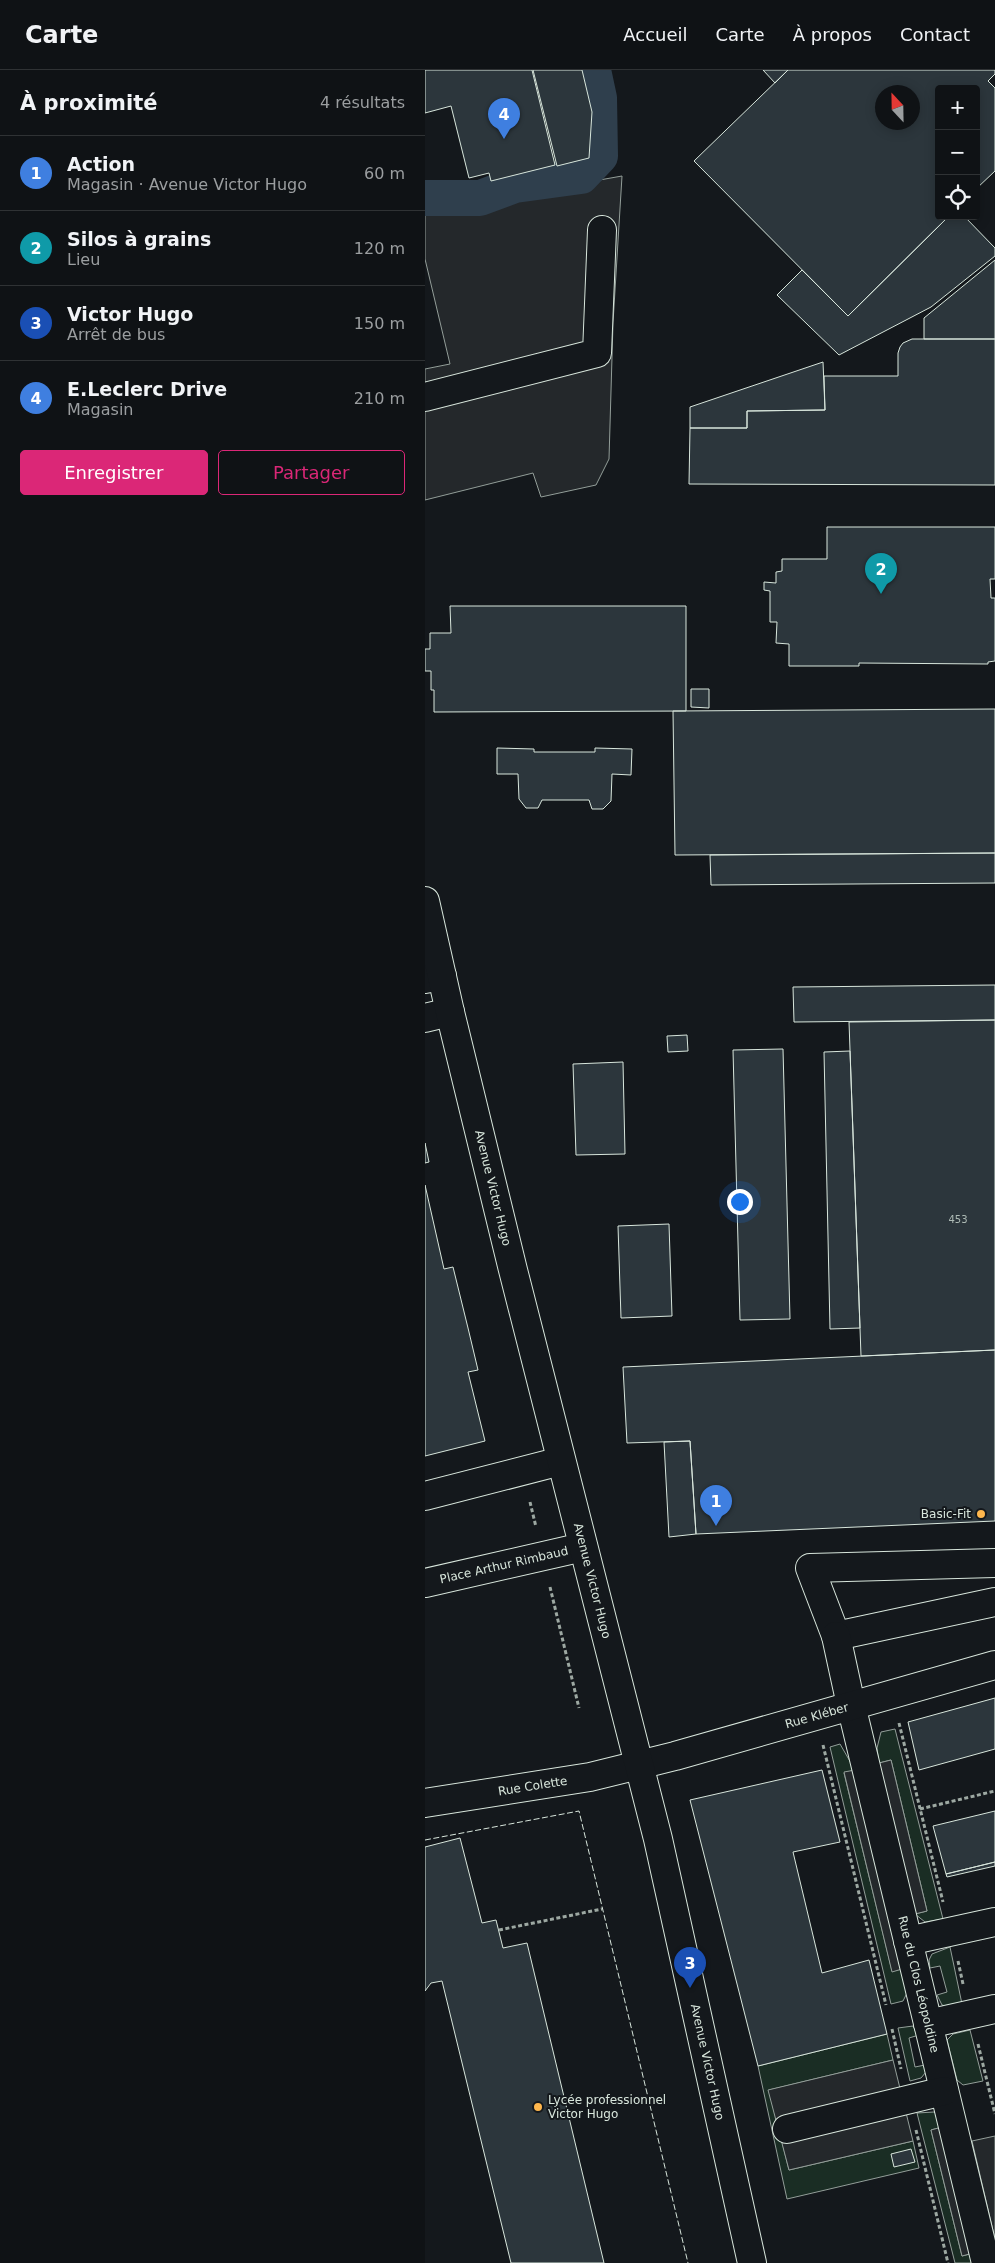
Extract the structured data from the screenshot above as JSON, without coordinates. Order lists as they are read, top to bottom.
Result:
{
  "streets": {
    "main road": [
      "Avenue Victor Hugo",
      "Place Arthur Rimbaud",
      "Rue Kléber",
      "Rue Colette",
      "Rue du Clos Léopoldine"
    ]
  },
  "crossings": [
    ["Avenue Victor Hugo", "Place Arthur Rimbaud"],
    ["Avenue Victor Hugo", "Rue Kléber"],
    ["Avenue Victor Hugo", "Rue Colette"],
    ["Rue Kléber", "Rue Colette"],
    ["Rue Kléber", "Rue du Clos Léopoldine"]
  ],
  "places": ["Basic-Fit", "Lycée professionnel Victor Hugo"],
  "house_numbers": ["453"],
  "north": "top",
  "page": {
    "header": "Carte",
    "nav": [
      "Accueil",
      "Carte",
      "À propos",
      "Contact"
    ],
    "heading": ["À proximité", "4 résultats"],
    "map_buttons": ["+", "−"],
    "pins": [
      "4",
      "2",
      "1",
      "3"
    ],
    "list": [
      {
        "mark": "1",
        "name": "Action",
        "note": "Magasin · Avenue Victor Hugo",
        "value": "60 m"
      },
      {
        "mark": "2",
        "name": "Silos à grains",
        "note": "Lieu",
        "value": "120 m"
      },
      {
        "mark": "3",
        "name": "Victor Hugo",
        "note": "Arrêt de bus",
        "value": "150 m"
      },
      {
        "mark": "4",
        "name": "E.Leclerc Drive",
        "note": "Magasin",
        "value": "210 m"
      }
    ],
    "buttons": ["Enregistrer", "Partager"]
  }
}
